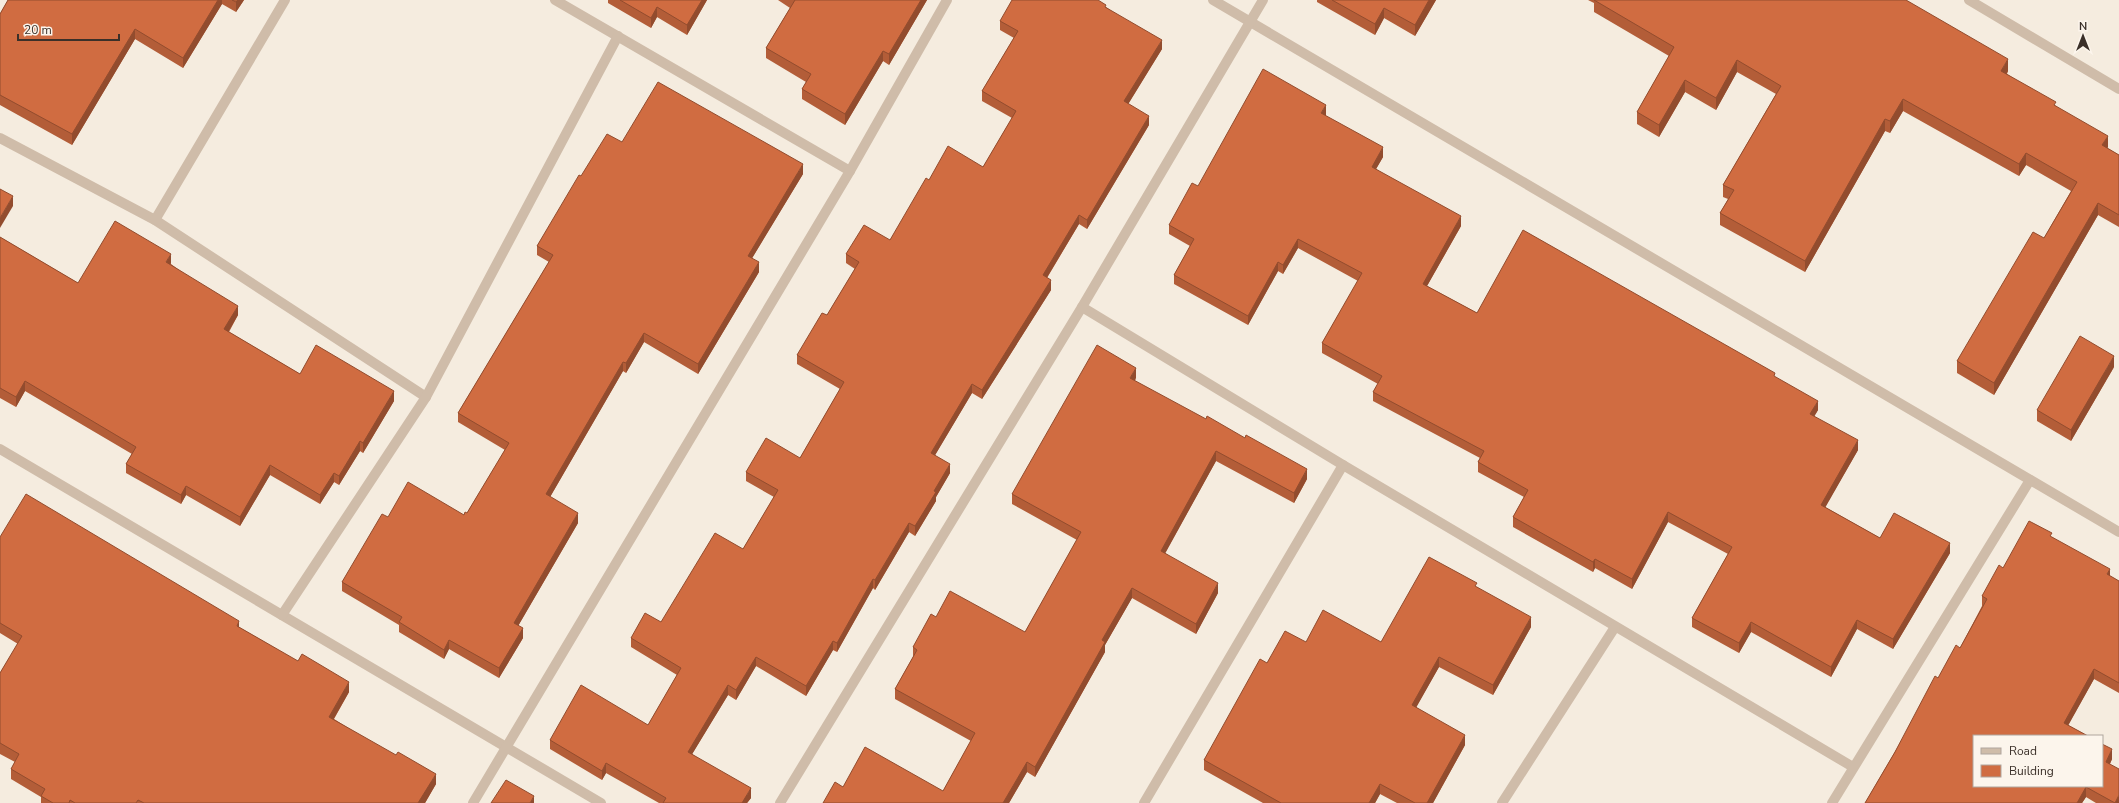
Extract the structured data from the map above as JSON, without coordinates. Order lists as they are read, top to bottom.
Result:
{
  "legend": ["Road", "Building"],
  "scale_bar": "20 m",
  "north": "top"
}
